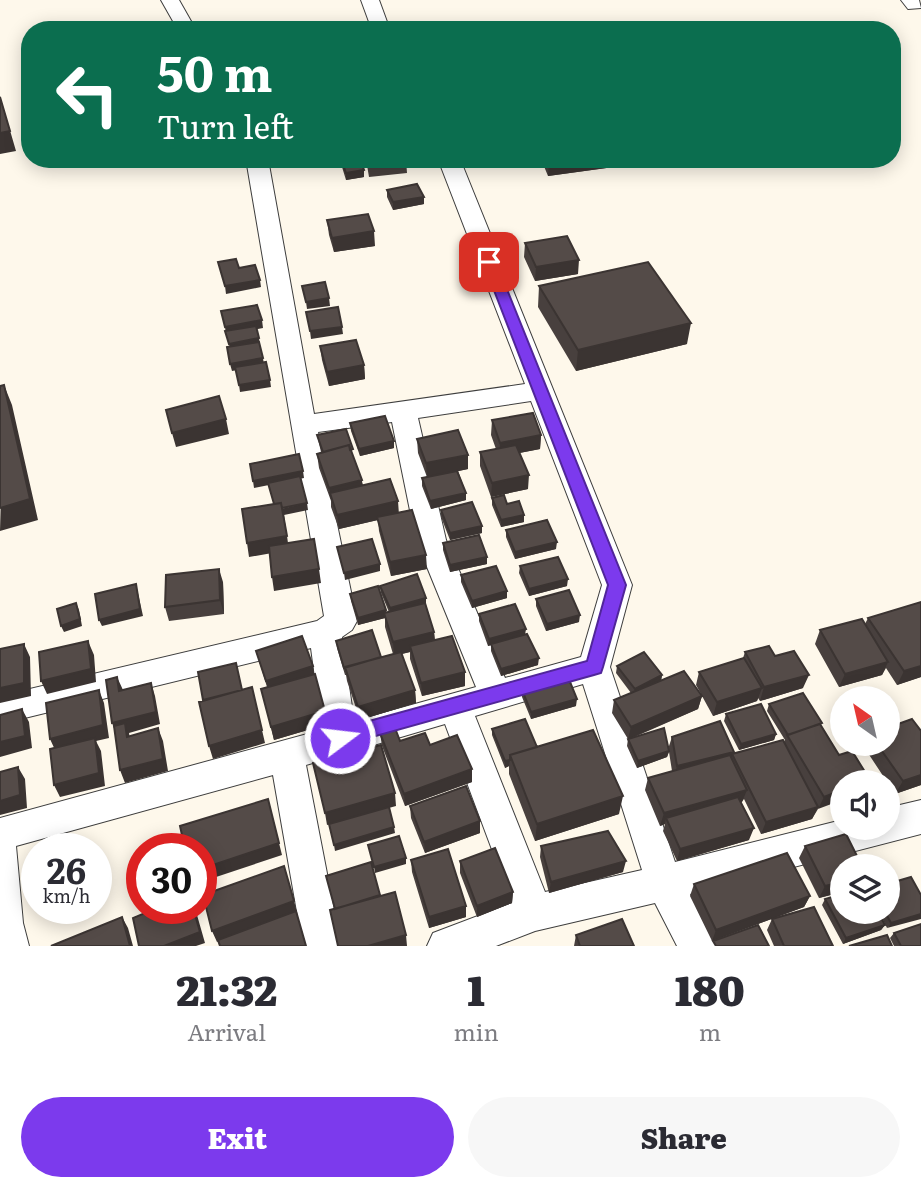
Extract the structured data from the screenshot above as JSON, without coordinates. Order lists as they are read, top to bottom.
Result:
{
  "north": "top left",
  "page": {
    "turn": ["50 m", "Turn left"],
    "speed": "26 km/h",
    "limit": "30",
    "eta": [
      "21:32",
      "Arrival",
      "1",
      "min",
      "180",
      "m"
    ],
    "buttons": ["Exit", "Share"]
  }
}
